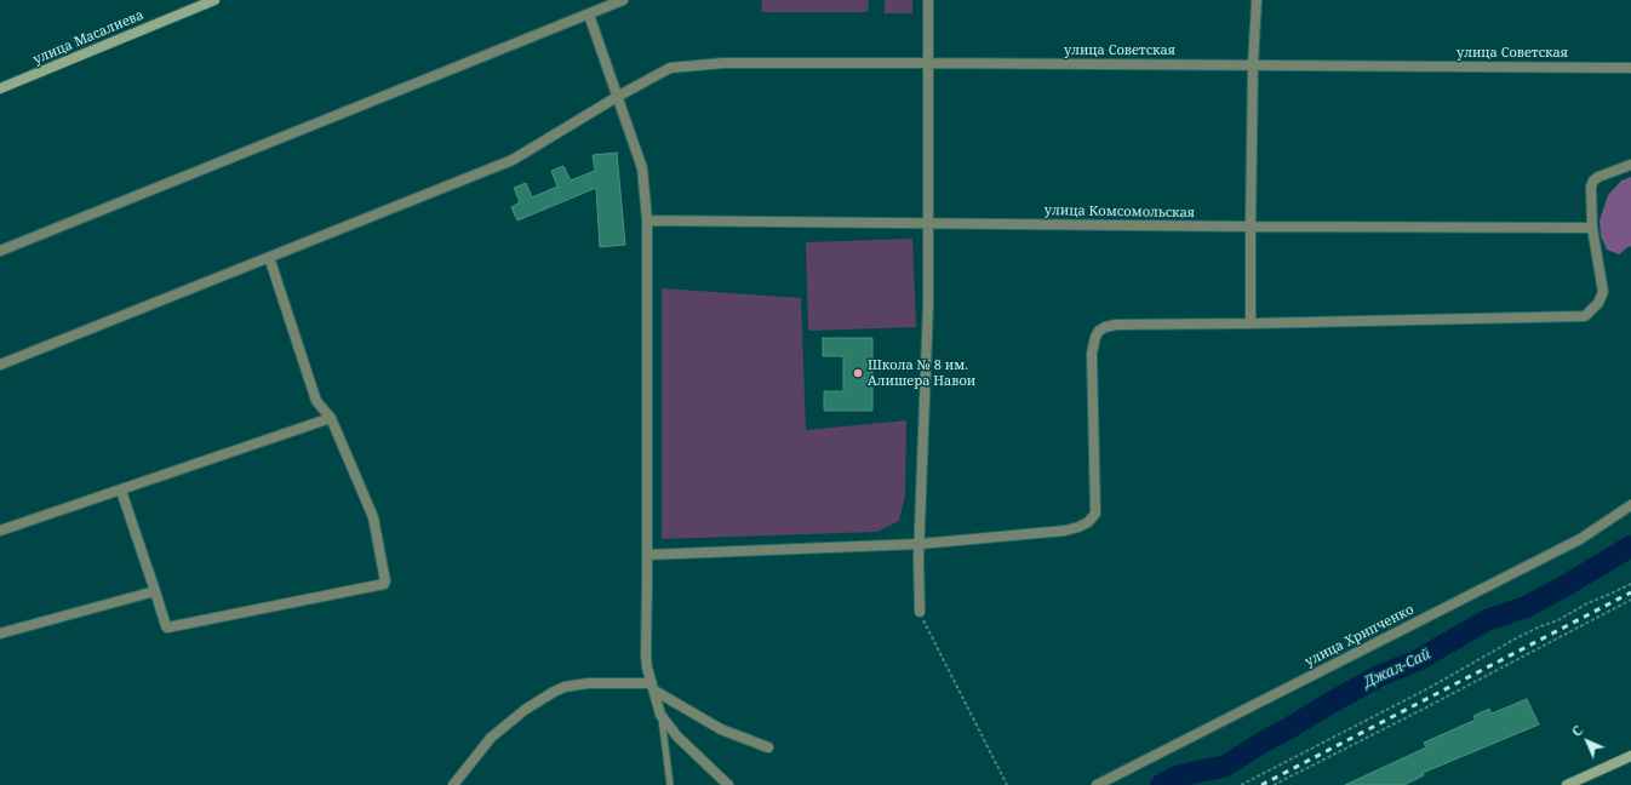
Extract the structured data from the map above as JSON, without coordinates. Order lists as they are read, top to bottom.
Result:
{
  "streets": {
    "main road": ["улица Масалиева"],
    "street": ["улица Советская", "улица Комсомольская", "улица Хрипченко"]
  },
  "water": ["Джал-Сай"],
  "places": ["Школа № 8 им. Алишера Навои"],
  "north": "top left"
}
